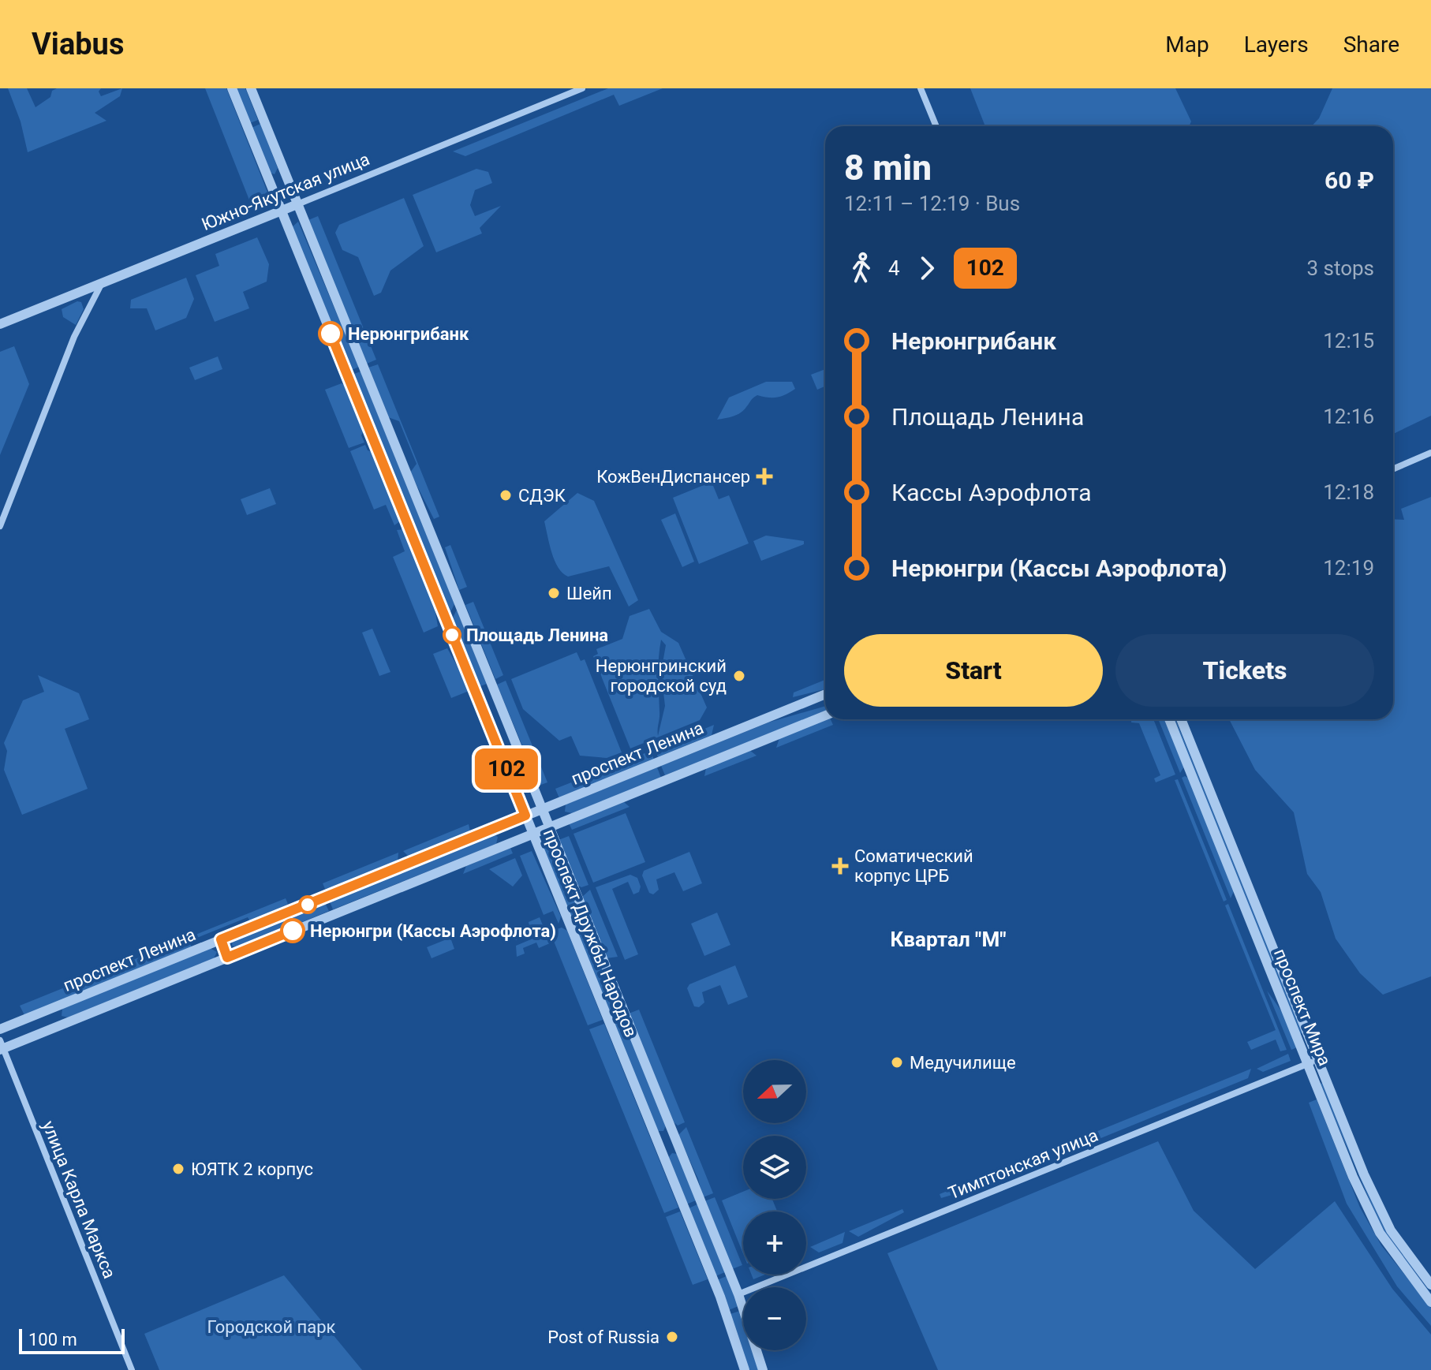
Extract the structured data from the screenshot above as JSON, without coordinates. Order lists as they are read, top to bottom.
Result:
{
  "streets": {
    "street": [
      "Южно-Якутская улица",
      "проспект Ленина",
      "проспект Дружбы Народов",
      "проспект Мира",
      "Тимптонская улица",
      "улица Карла Маркса"
    ]
  },
  "crossings": [
    ["Южно-Якутская улица", "проспект Дружбы Народов"],
    ["проспект Ленина", "проспект Дружбы Народов"],
    ["проспект Ленина", "улица Карла Маркса"],
    ["проспект Дружбы Народов", "Тимптонская улица"],
    ["проспект Мира", "Тимптонская улица"]
  ],
  "districts": ["Квартал \"М\""],
  "parks": ["Городской парк"],
  "places": {
    "other": [
      "Нерюнгрибанк",
      "СДЭК",
      "Шейп",
      "Площадь Ленина",
      "Нерюнгринский городской суд",
      "Нерюнгри (Кассы Аэрофлота)",
      "Медучилище",
      "ЮЯТК 2 корпус",
      "Post of Russia"
    ],
    "health": ["КожВенДиспансер", "Соматический корпус ЦРБ"]
  },
  "lines": ["bus line 102"],
  "scale_bar": "100 m",
  "north": "left",
  "page": {
    "header": "Viabus",
    "nav": ["Map", "Layers", "Share"],
    "on_map": "102",
    "heading": ["8 min", "12:11 – 12:19 · Bus", "60 ₽"],
    "legs": ["4", "102", "3 stops"],
    "list": [
      {
        "name": "Нерюнгрибанк",
        "value": "12:15"
      },
      {
        "name": "Площадь Ленина",
        "value": "12:16"
      },
      {
        "name": "Кассы Аэрофлота",
        "value": "12:18"
      },
      {
        "name": "Нерюнгри (Кассы Аэрофлота)",
        "value": "12:19"
      }
    ],
    "buttons": ["Start", "Tickets"],
    "map_buttons": ["+", "−"],
    "scale": "100 m"
  }
}
